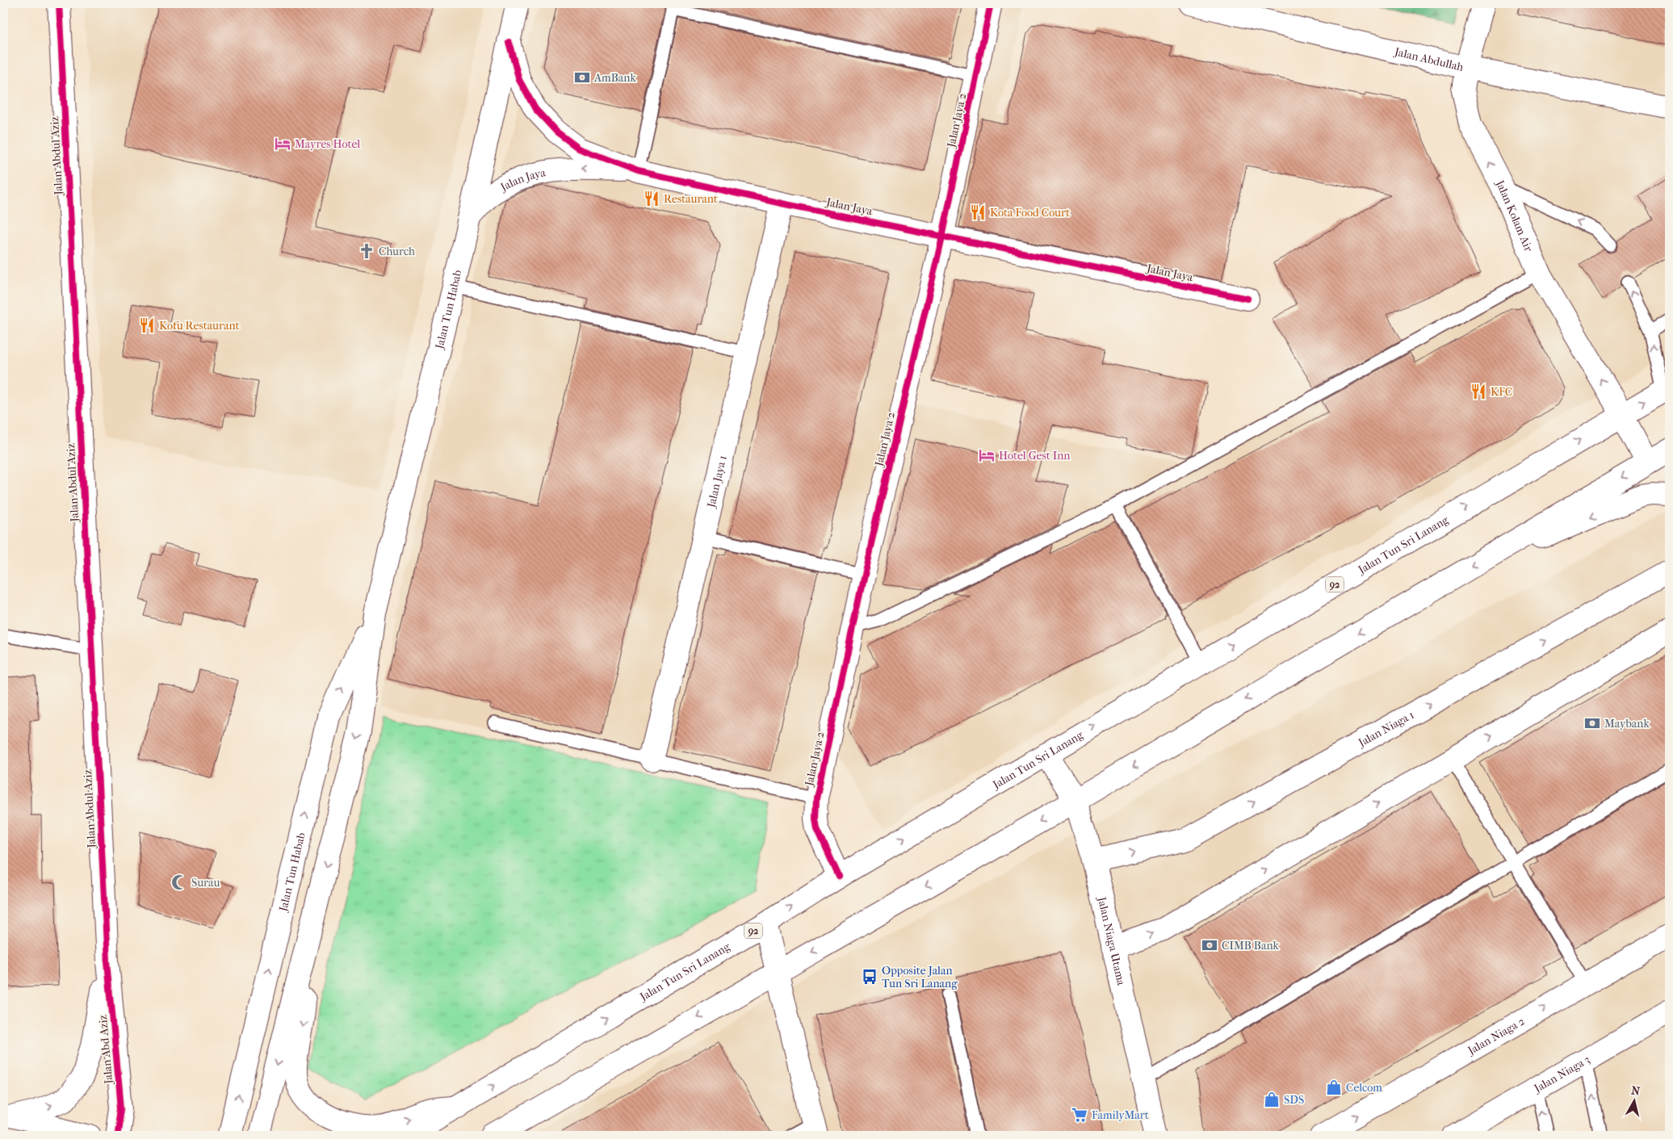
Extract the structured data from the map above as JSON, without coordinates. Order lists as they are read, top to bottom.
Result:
{
  "streets": {
    "main road": [
      "Jalan Abdullah",
      "Jalan Jaya 2",
      "Jalan Abdul Aziz",
      "Jalan Jaya",
      "Jalan Kolam Air",
      "Jalan Tun Habab",
      "Jalan Jaya 1",
      "Jalan Tun Sri Lanang",
      "92",
      "Jalan Niaga 1",
      "Jalan Niaga Utama",
      "Jalan Niaga 2",
      "Jalan Abd Aziz",
      "Jalan Niaga 3"
    ]
  },
  "crossings": [
    ["Jalan Abdullah", "Jalan Kolam Air"],
    ["Jalan Jaya 2", "Jalan Jaya"],
    ["Jalan Jaya 2", "Jalan Tun Sri Lanang"],
    ["Jalan Abdul Aziz", "Jalan Abd Aziz"],
    ["Jalan Jaya", "Jalan Tun Habab"],
    ["Jalan Jaya", "Jalan Jaya 1"],
    ["Jalan Kolam Air", "Jalan Tun Sri Lanang"],
    ["Jalan Tun Sri Lanang", "Jalan Niaga Utama"],
    ["Jalan Niaga 1", "Jalan Niaga Utama"]
  ],
  "one_way": ["Jalan Kolam Air", "Jalan Niaga 2", "Jalan Abd Aziz"],
  "places": {
    "bank": ["AmBank", "Maybank", "CIMB Bank"],
    "hotel": ["Mayres Hotel", "Hotel Gest Inn"],
    "restaurant": [
      "Restaurant",
      "Kota Food Court",
      "Kofu Restaurant",
      "KFC"
    ],
    "church": ["Church"],
    "mosque": ["Surau"],
    "bus stop": ["Opposite Jalan Tun Sri Lanang"],
    "shop": ["Celcom", "SDS"],
    "supermarket": ["FamilyMart"]
  },
  "north": "top"
}
